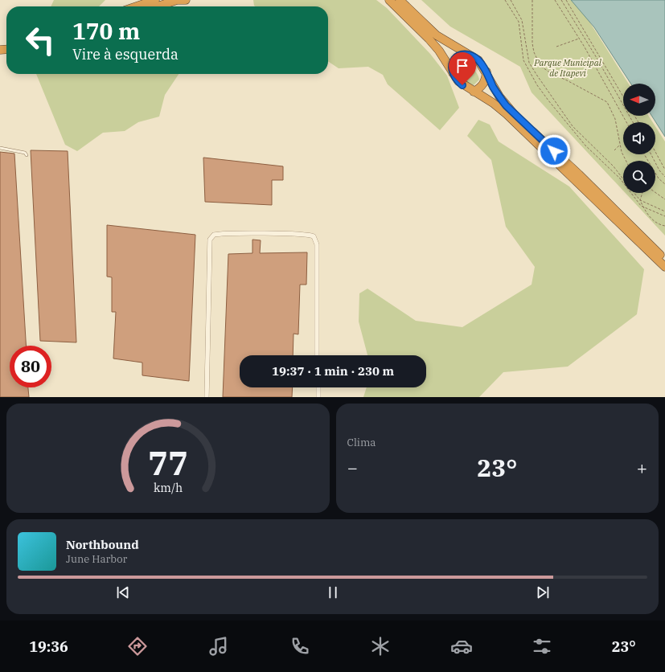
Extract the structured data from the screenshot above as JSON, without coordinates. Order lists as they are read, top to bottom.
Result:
{
  "parks": ["Parque Municipal de Itapevi"],
  "north": "left",
  "page": {
    "turn": ["170 m", "Vire à esquerda"],
    "limit": "80",
    "trip": "19:37 · 1 min · 230 m",
    "tile": "Clima",
    "heat": ["−", "23°", "+"],
    "song": ["Northbound", "June Harbor"],
    "tabs": ["19:36", "23°"],
    "gauge": ["77", "km/h"]
  }
}
